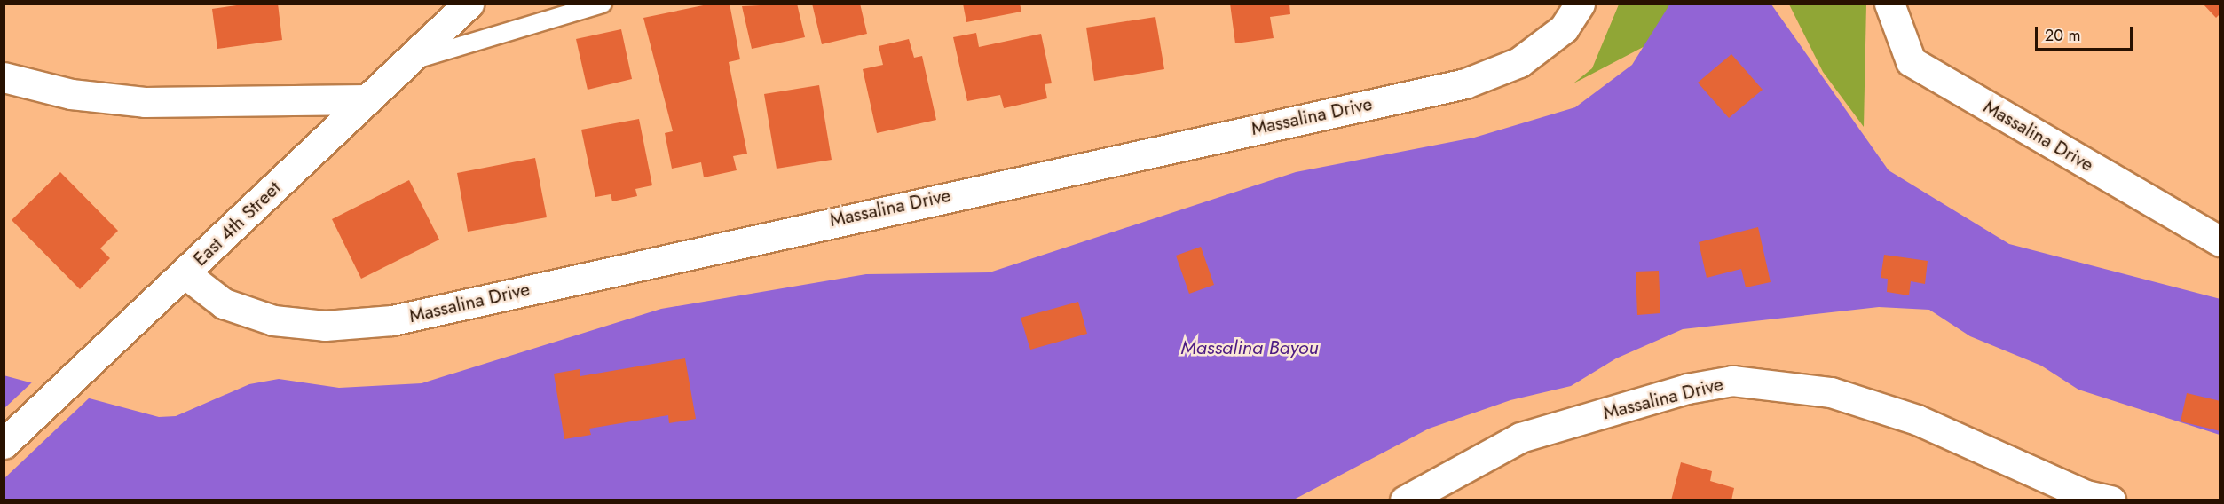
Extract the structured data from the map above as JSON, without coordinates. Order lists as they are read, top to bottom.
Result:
{
  "streets": {
    "street": ["Massalina Drive", "East 4th Street"]
  },
  "crossings": [
    ["Massalina Drive", "East 4th Street"]
  ],
  "water": ["Massalina Bayou"],
  "scale_bar": "20 m"
}
